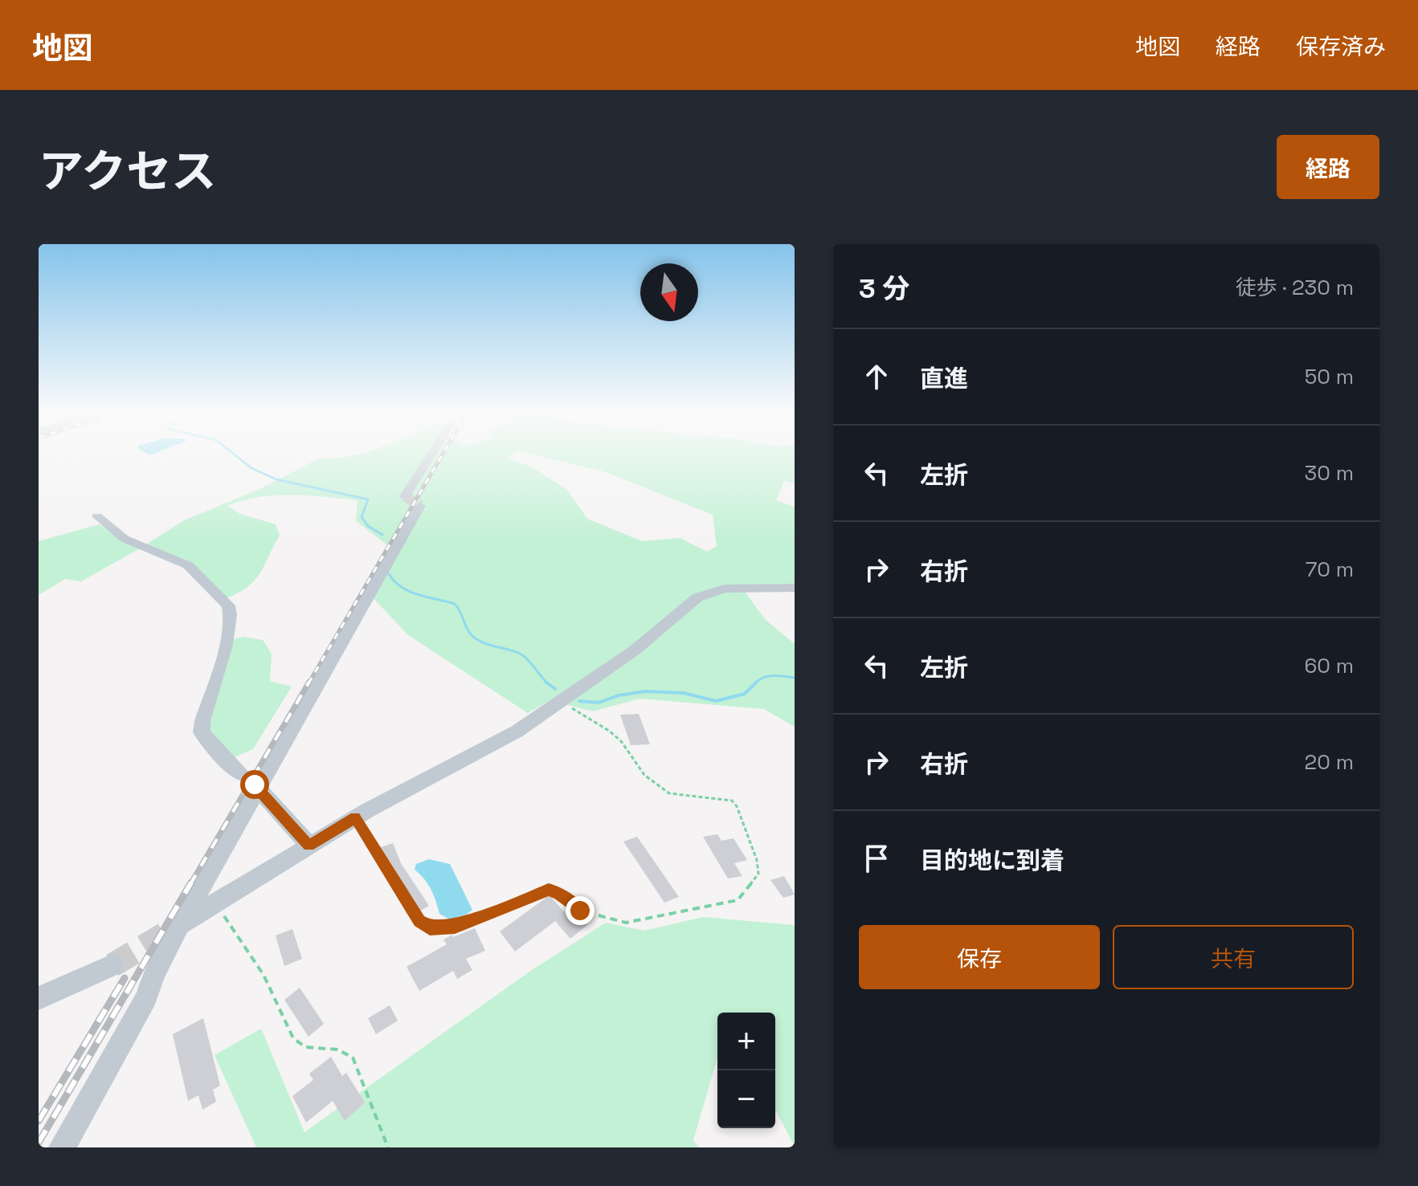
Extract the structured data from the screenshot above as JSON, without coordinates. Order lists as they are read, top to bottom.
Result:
{
  "north": "bottom",
  "page": {
    "header": "地図",
    "nav": ["地図", "経路", "保存済み"],
    "title": "アクセス",
    "buttons": [
      "経路",
      ["保存", "共有"]
    ],
    "heading": ["3 分", "徒歩 · 230 m"],
    "list": [
      ["直進", "50 m"],
      ["左折", "30 m"],
      ["右折", "70 m"],
      ["左折", "60 m"],
      ["右折", "20 m"],
      "目的地に到着"
    ],
    "map_buttons": ["+", "−"]
  }
}
